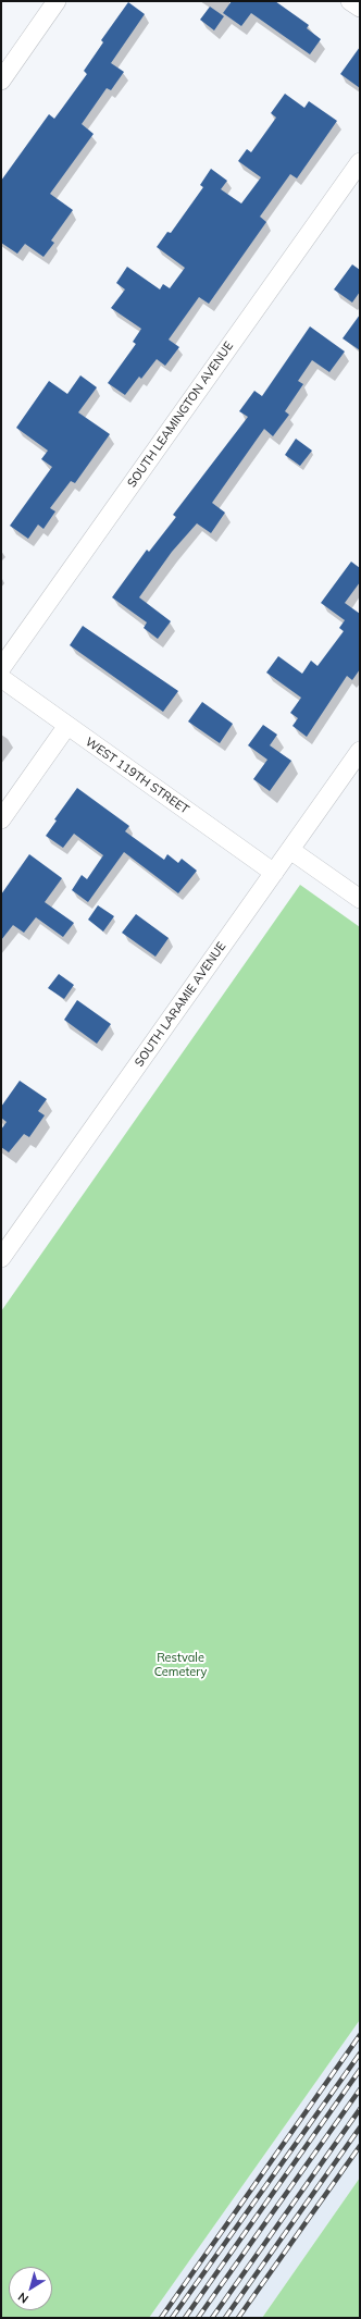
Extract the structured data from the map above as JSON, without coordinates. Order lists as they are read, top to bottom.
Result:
{
  "streets": {
    "street": ["SOUTH LEAMINGTON AVENUE", "WEST 119TH STREET", "SOUTH LARAMIE AVENUE"]
  },
  "crossings": [
    ["WEST 119TH STREET", "SOUTH LARAMIE AVENUE"]
  ],
  "parks": ["Restvale Cemetery"],
  "north": "bottom left"
}
